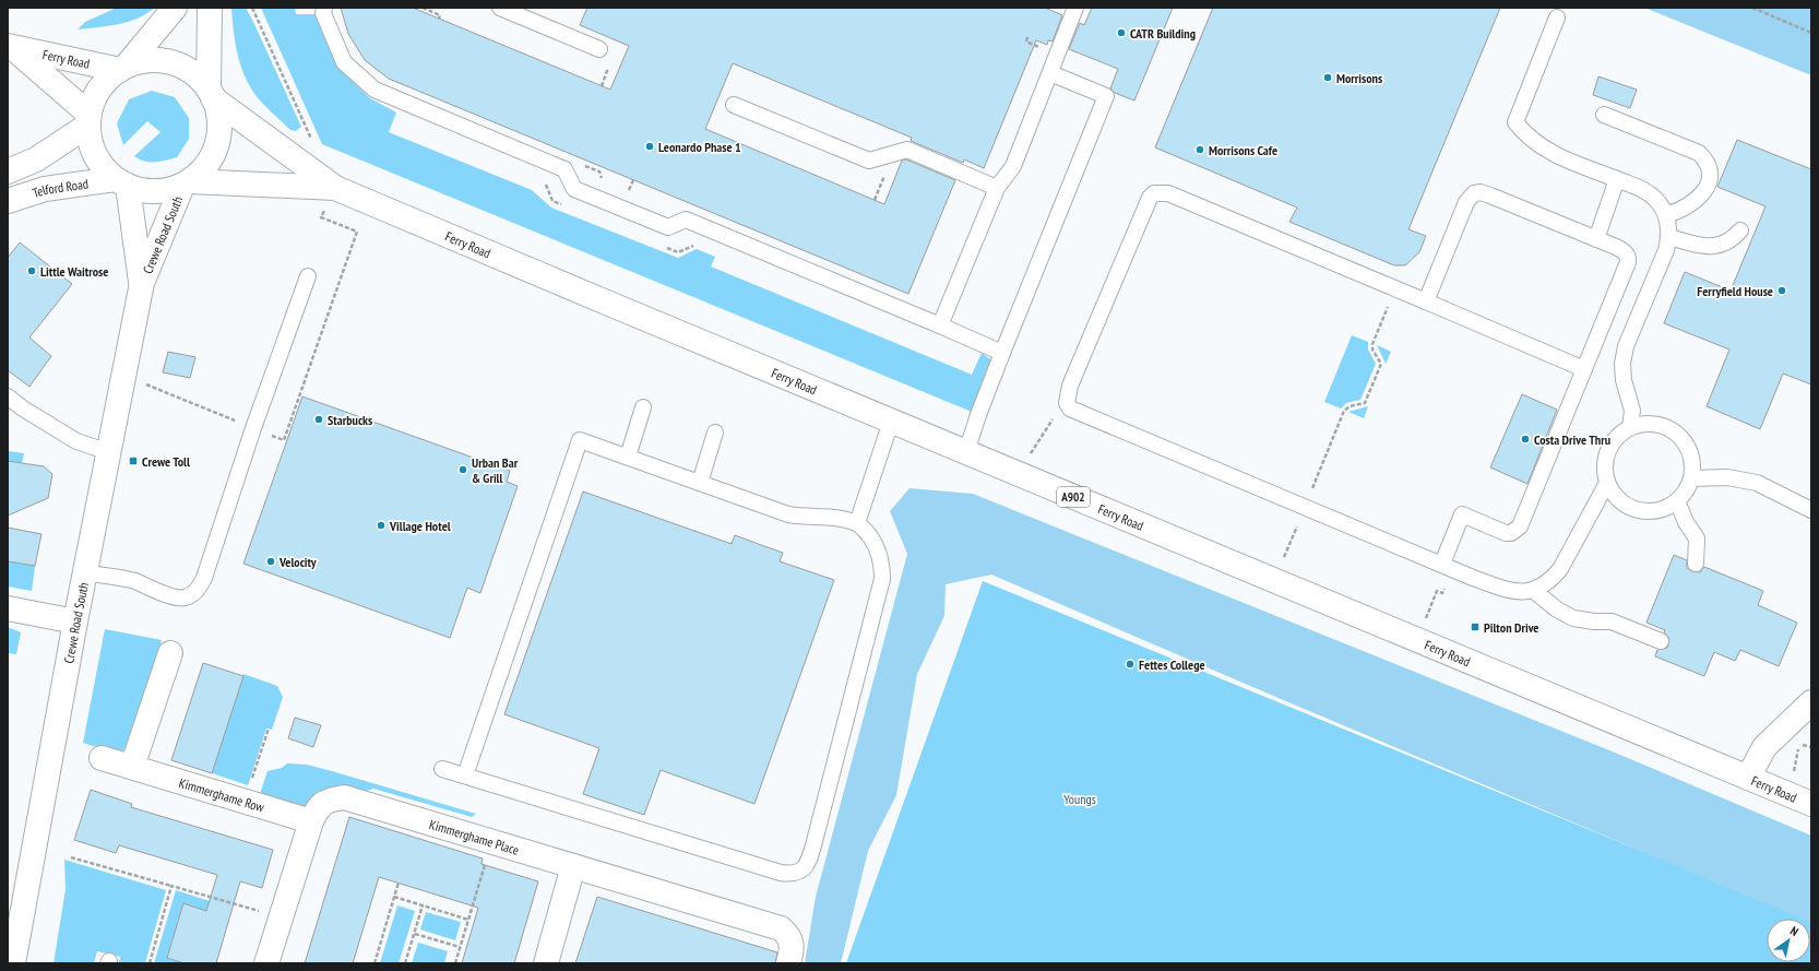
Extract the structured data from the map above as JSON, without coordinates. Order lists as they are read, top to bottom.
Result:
{
  "streets": {
    "main road": [
      "Ferry Road",
      "Telford Road",
      "Crewe Road South",
      "A902",
      "Kimmerghame Row",
      "Kimmerghame Place"
    ]
  },
  "crossings": [
    ["Ferry Road", "Telford Road"],
    ["Ferry Road", "Crewe Road South"],
    ["Telford Road", "Crewe Road South"],
    ["Kimmerghame Row", "Kimmerghame Place"]
  ],
  "parks": ["Youngs"],
  "places": {
    "other": [
      "CATR Building",
      "Morrisons",
      "Leonardo Phase 1",
      "Morrisons Cafe",
      "Little Waitrose",
      "Ferryfield House",
      "Starbucks",
      "Costa Drive Thru",
      "Urban Bar & Grill",
      "Village Hotel",
      "Velocity",
      "Fettes College"
    ],
    "transit": ["Crewe Toll", "Pilton Drive"]
  },
  "north": "top right"
}
